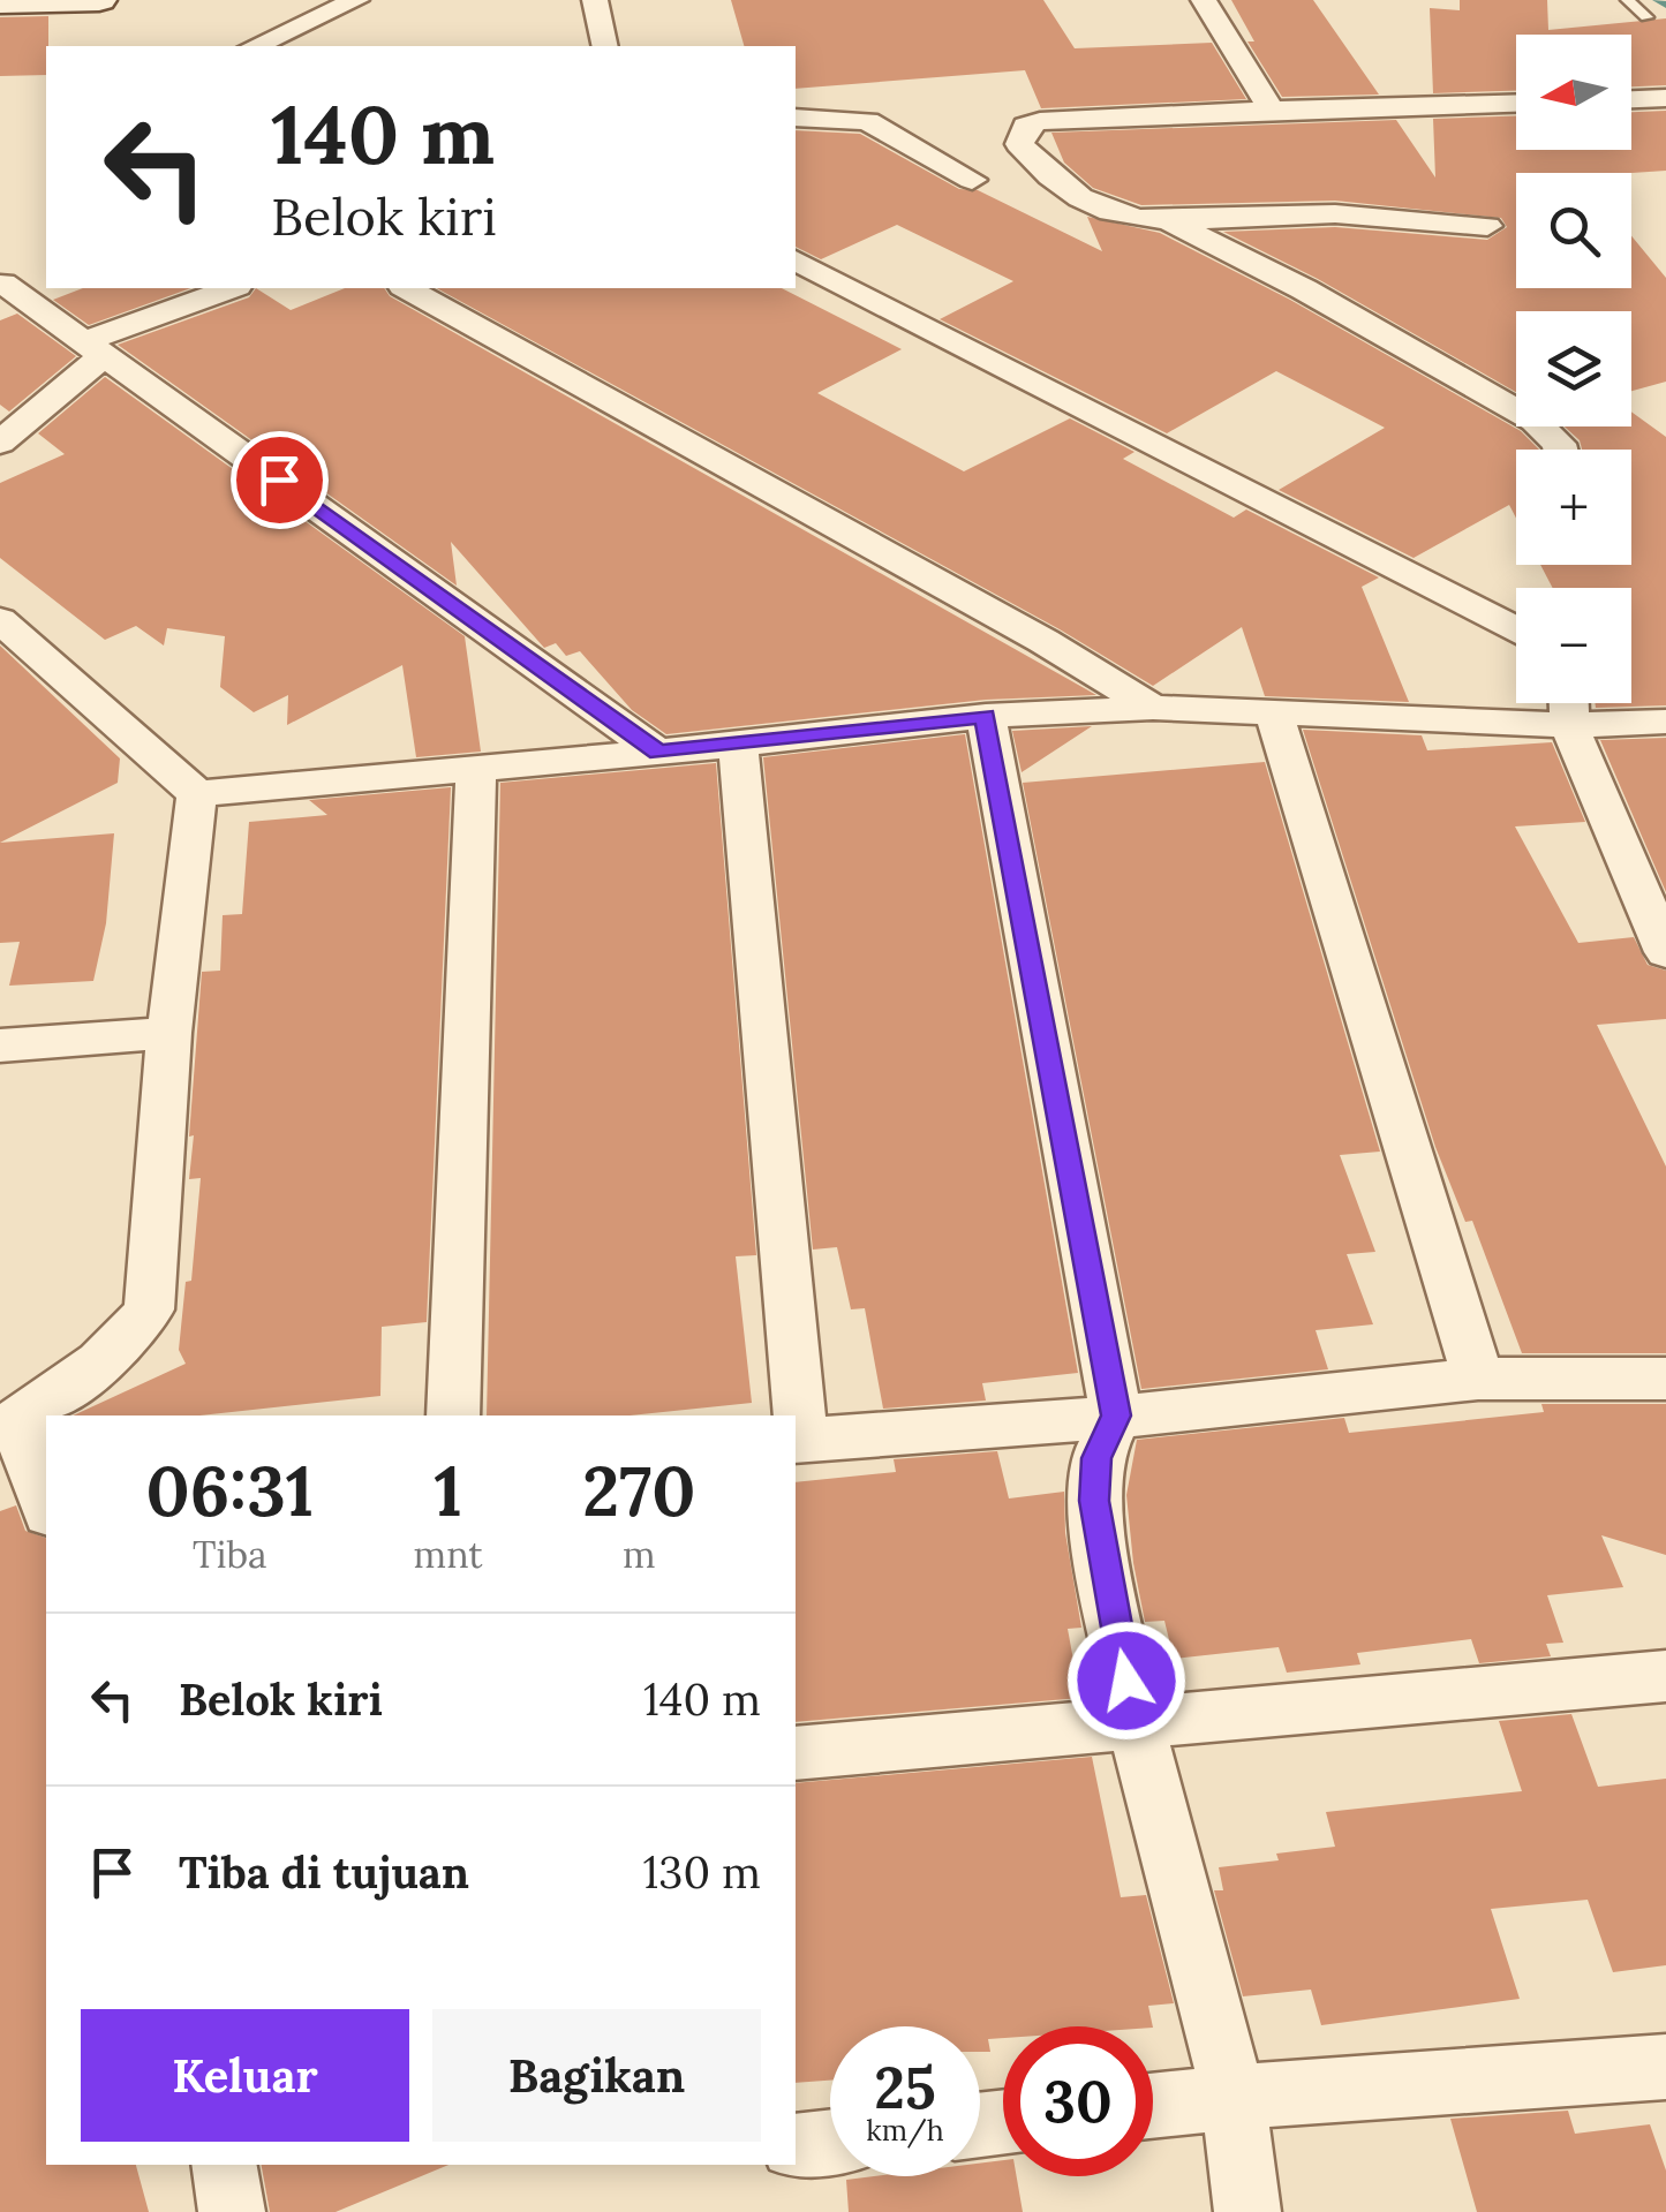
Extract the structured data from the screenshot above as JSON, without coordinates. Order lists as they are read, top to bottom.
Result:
{
  "north": "left",
  "page": {
    "map_buttons": ["+", "−"],
    "turn": ["140 m", "Belok kiri"],
    "eta": [
      "06:31",
      "Tiba",
      "1",
      "mnt",
      "270",
      "m"
    ],
    "list": [
      {
        "name": "Belok kiri",
        "value": "140 m"
      },
      {
        "name": "Tiba di tujuan",
        "value": "130 m"
      }
    ],
    "buttons": ["Keluar", "Bagikan"],
    "speed": "25 km/h",
    "limit": "30"
  }
}
